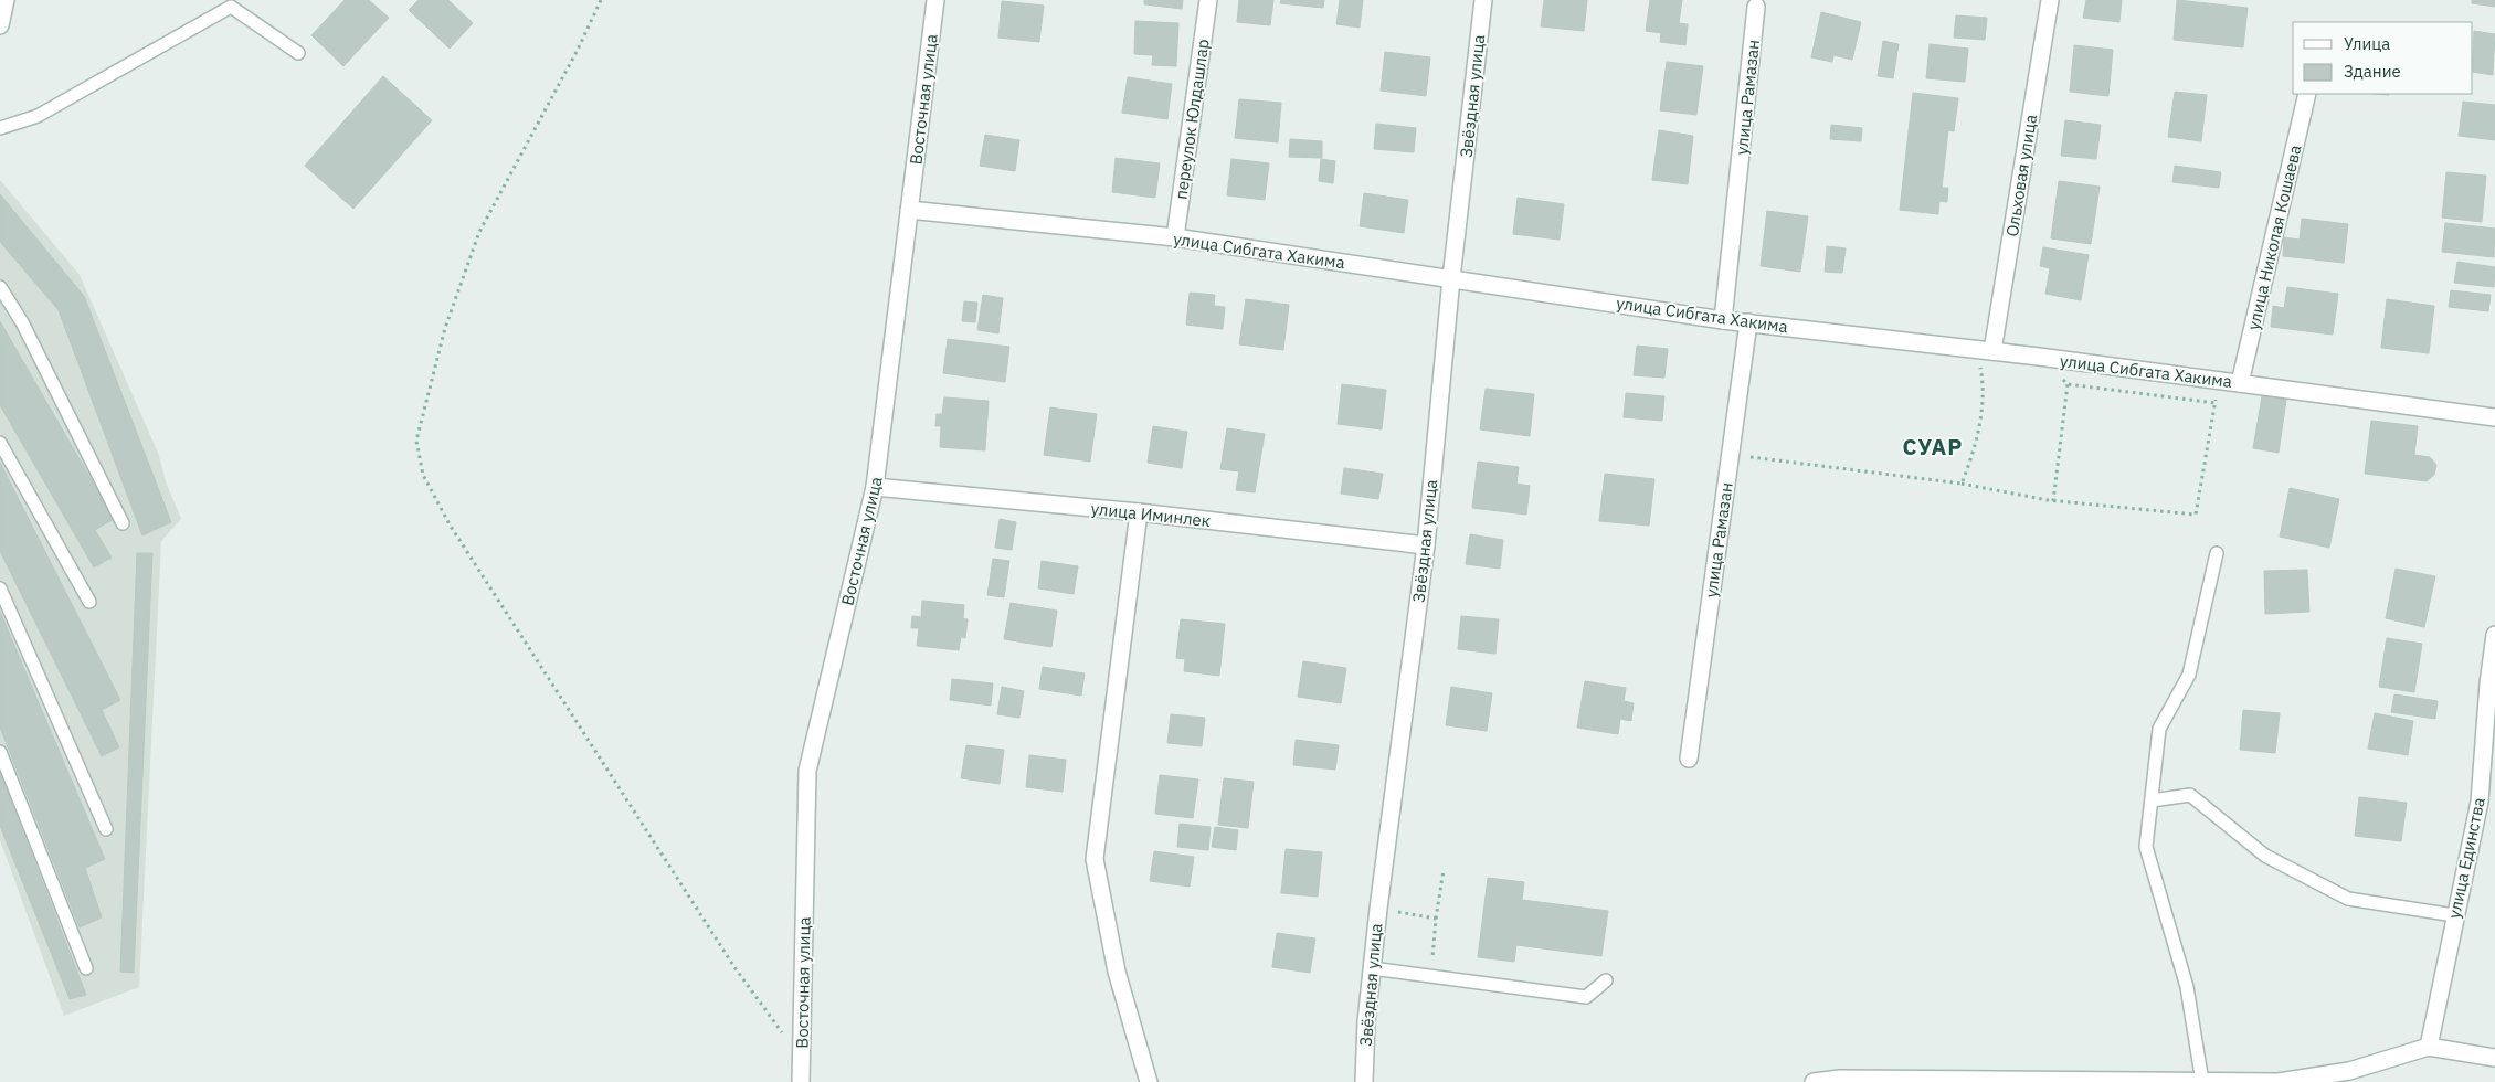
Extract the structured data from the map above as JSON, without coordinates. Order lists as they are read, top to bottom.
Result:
{
  "streets": {
    "street": [
      "Звёздная улица",
      "улица Рамазан",
      "Восточная улица",
      "переулок Юлдашлар",
      "Ольховая улица",
      "улица Николая Кошаева",
      "улица Сибгата Хакима",
      "улица Иминлек",
      "улица Единства"
    ]
  },
  "crossings": [
    ["Звёздная улица", "улица Сибгата Хакима"],
    ["Звёздная улица", "улица Иминлек"],
    ["улица Рамазан", "улица Сибгата Хакима"],
    ["Восточная улица", "улица Сибгата Хакима"],
    ["Восточная улица", "улица Иминлек"],
    ["переулок Юлдашлар", "улица Сибгата Хакима"],
    ["Ольховая улица", "улица Сибгата Хакима"],
    ["улица Николая Кошаева", "улица Сибгата Хакима"]
  ],
  "districts": ["СУАР"],
  "legend": ["Улица", "Здание"]
}
